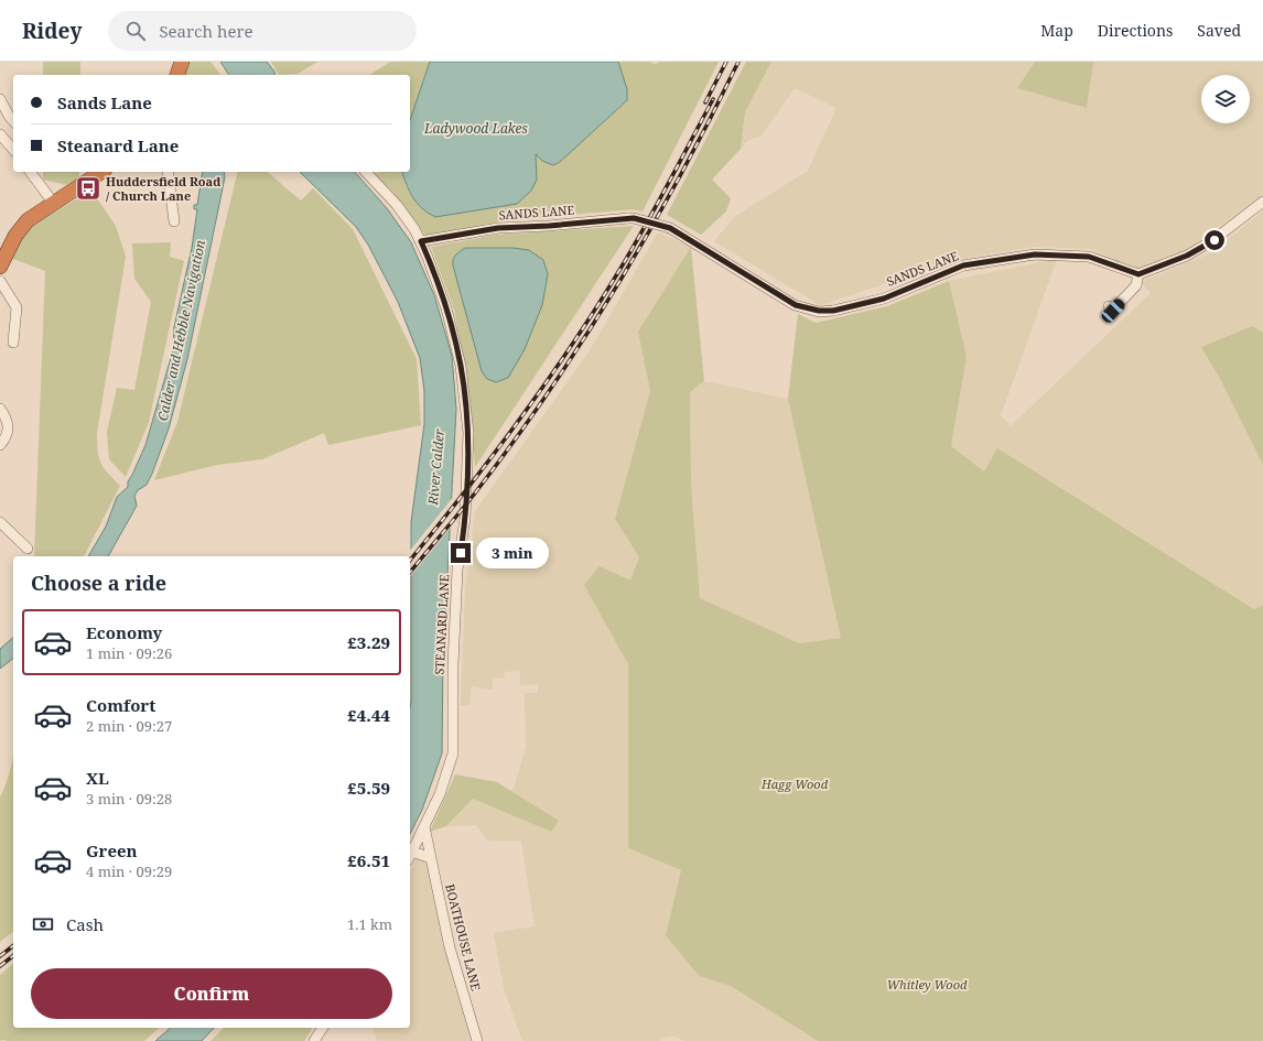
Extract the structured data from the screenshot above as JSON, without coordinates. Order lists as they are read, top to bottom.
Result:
{
  "streets": {
    "street": ["SANDS LANE", "STEANARD LANE", "BOATHOUSE LANE"]
  },
  "crossings": [
    ["SANDS LANE", "STEANARD LANE"],
    ["STEANARD LANE", "BOATHOUSE LANE"]
  ],
  "water": ["Ladywood Lakes", "Calder and Hebble Navigation", "River Calder"],
  "parks": ["Hagg Wood", "Whitley Wood"],
  "places": {
    "bus stop": ["Huddersfield Road / Church Lane"]
  },
  "page": {
    "header": "Ridey",
    "search": "Search here",
    "nav": ["Map", "Directions", "Saved"],
    "banner": ["Sands Lane", "Steanard Lane"],
    "bubble": "3 min",
    "heading": "Choose a ride",
    "list": [
      {
        "name": "Economy",
        "note": "1 min · 09:26",
        "value": "£3.29"
      },
      {
        "name": "Comfort",
        "note": "2 min · 09:27",
        "value": "£4.44"
      },
      {
        "name": "XL",
        "note": "3 min · 09:28",
        "value": "£5.59"
      },
      {
        "name": "Green",
        "note": "4 min · 09:29",
        "value": "£6.51"
      }
    ],
    "pay": ["Cash", "1.1 km"],
    "buttons": "Confirm"
  }
}
